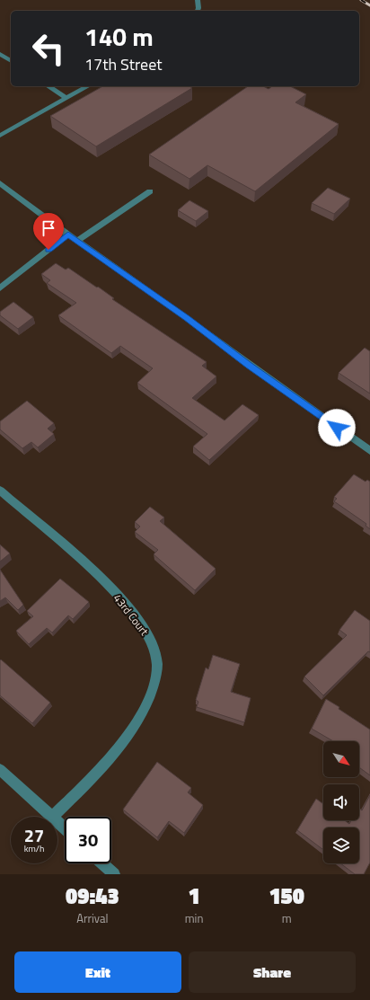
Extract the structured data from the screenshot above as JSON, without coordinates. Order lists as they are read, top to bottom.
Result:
{
  "streets": {
    "street": ["43rd Court"]
  },
  "north": "bottom right",
  "page": {
    "turn": ["140 m", "17th Street"],
    "speed": "27 km/h",
    "limit": "30",
    "eta": [
      "09:43",
      "Arrival",
      "1",
      "min",
      "150",
      "m"
    ],
    "buttons": ["Exit", "Share"]
  }
}
